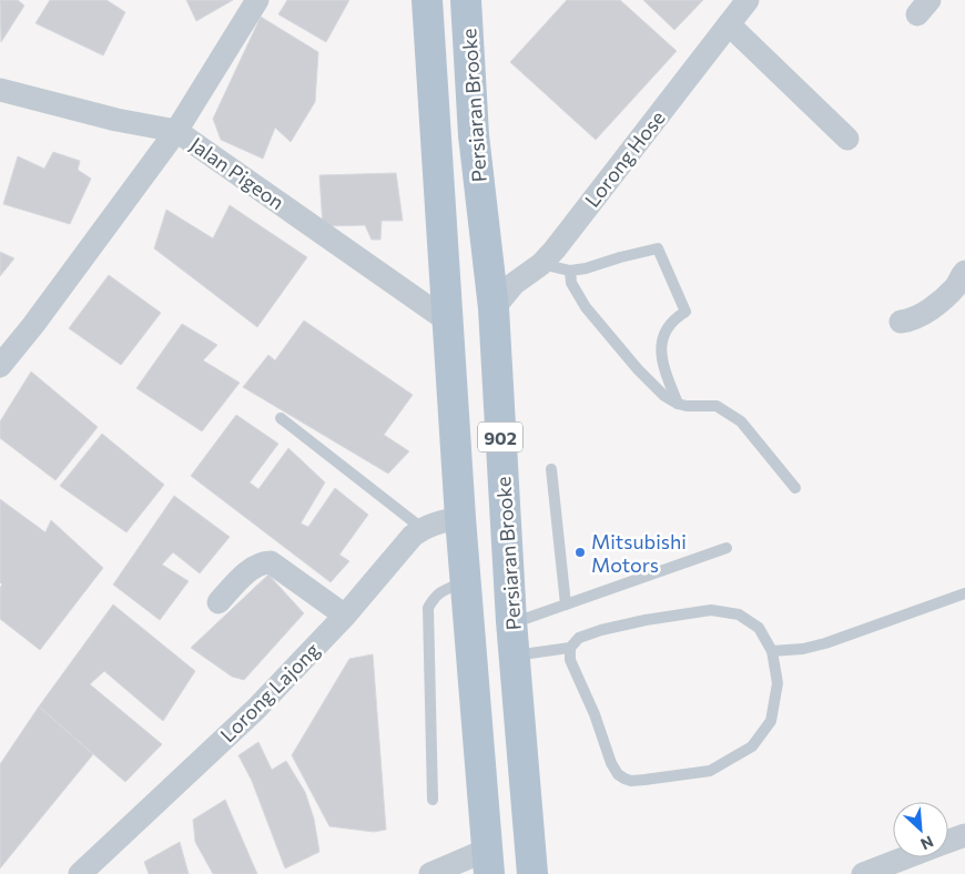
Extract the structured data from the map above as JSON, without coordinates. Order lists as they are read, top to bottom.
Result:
{
  "streets": {
    "main road": ["Persiaran Brooke", "902"],
    "street": ["Lorong Hose", "Jalan Pigeon", "Lorong Lajong"]
  },
  "crossings": [
    ["Persiaran Brooke", "Lorong Hose"],
    ["Persiaran Brooke", "Jalan Pigeon"],
    ["Persiaran Brooke", "Lorong Lajong"]
  ],
  "places": ["Mitsubishi Motors"],
  "north": "bottom right"
}
